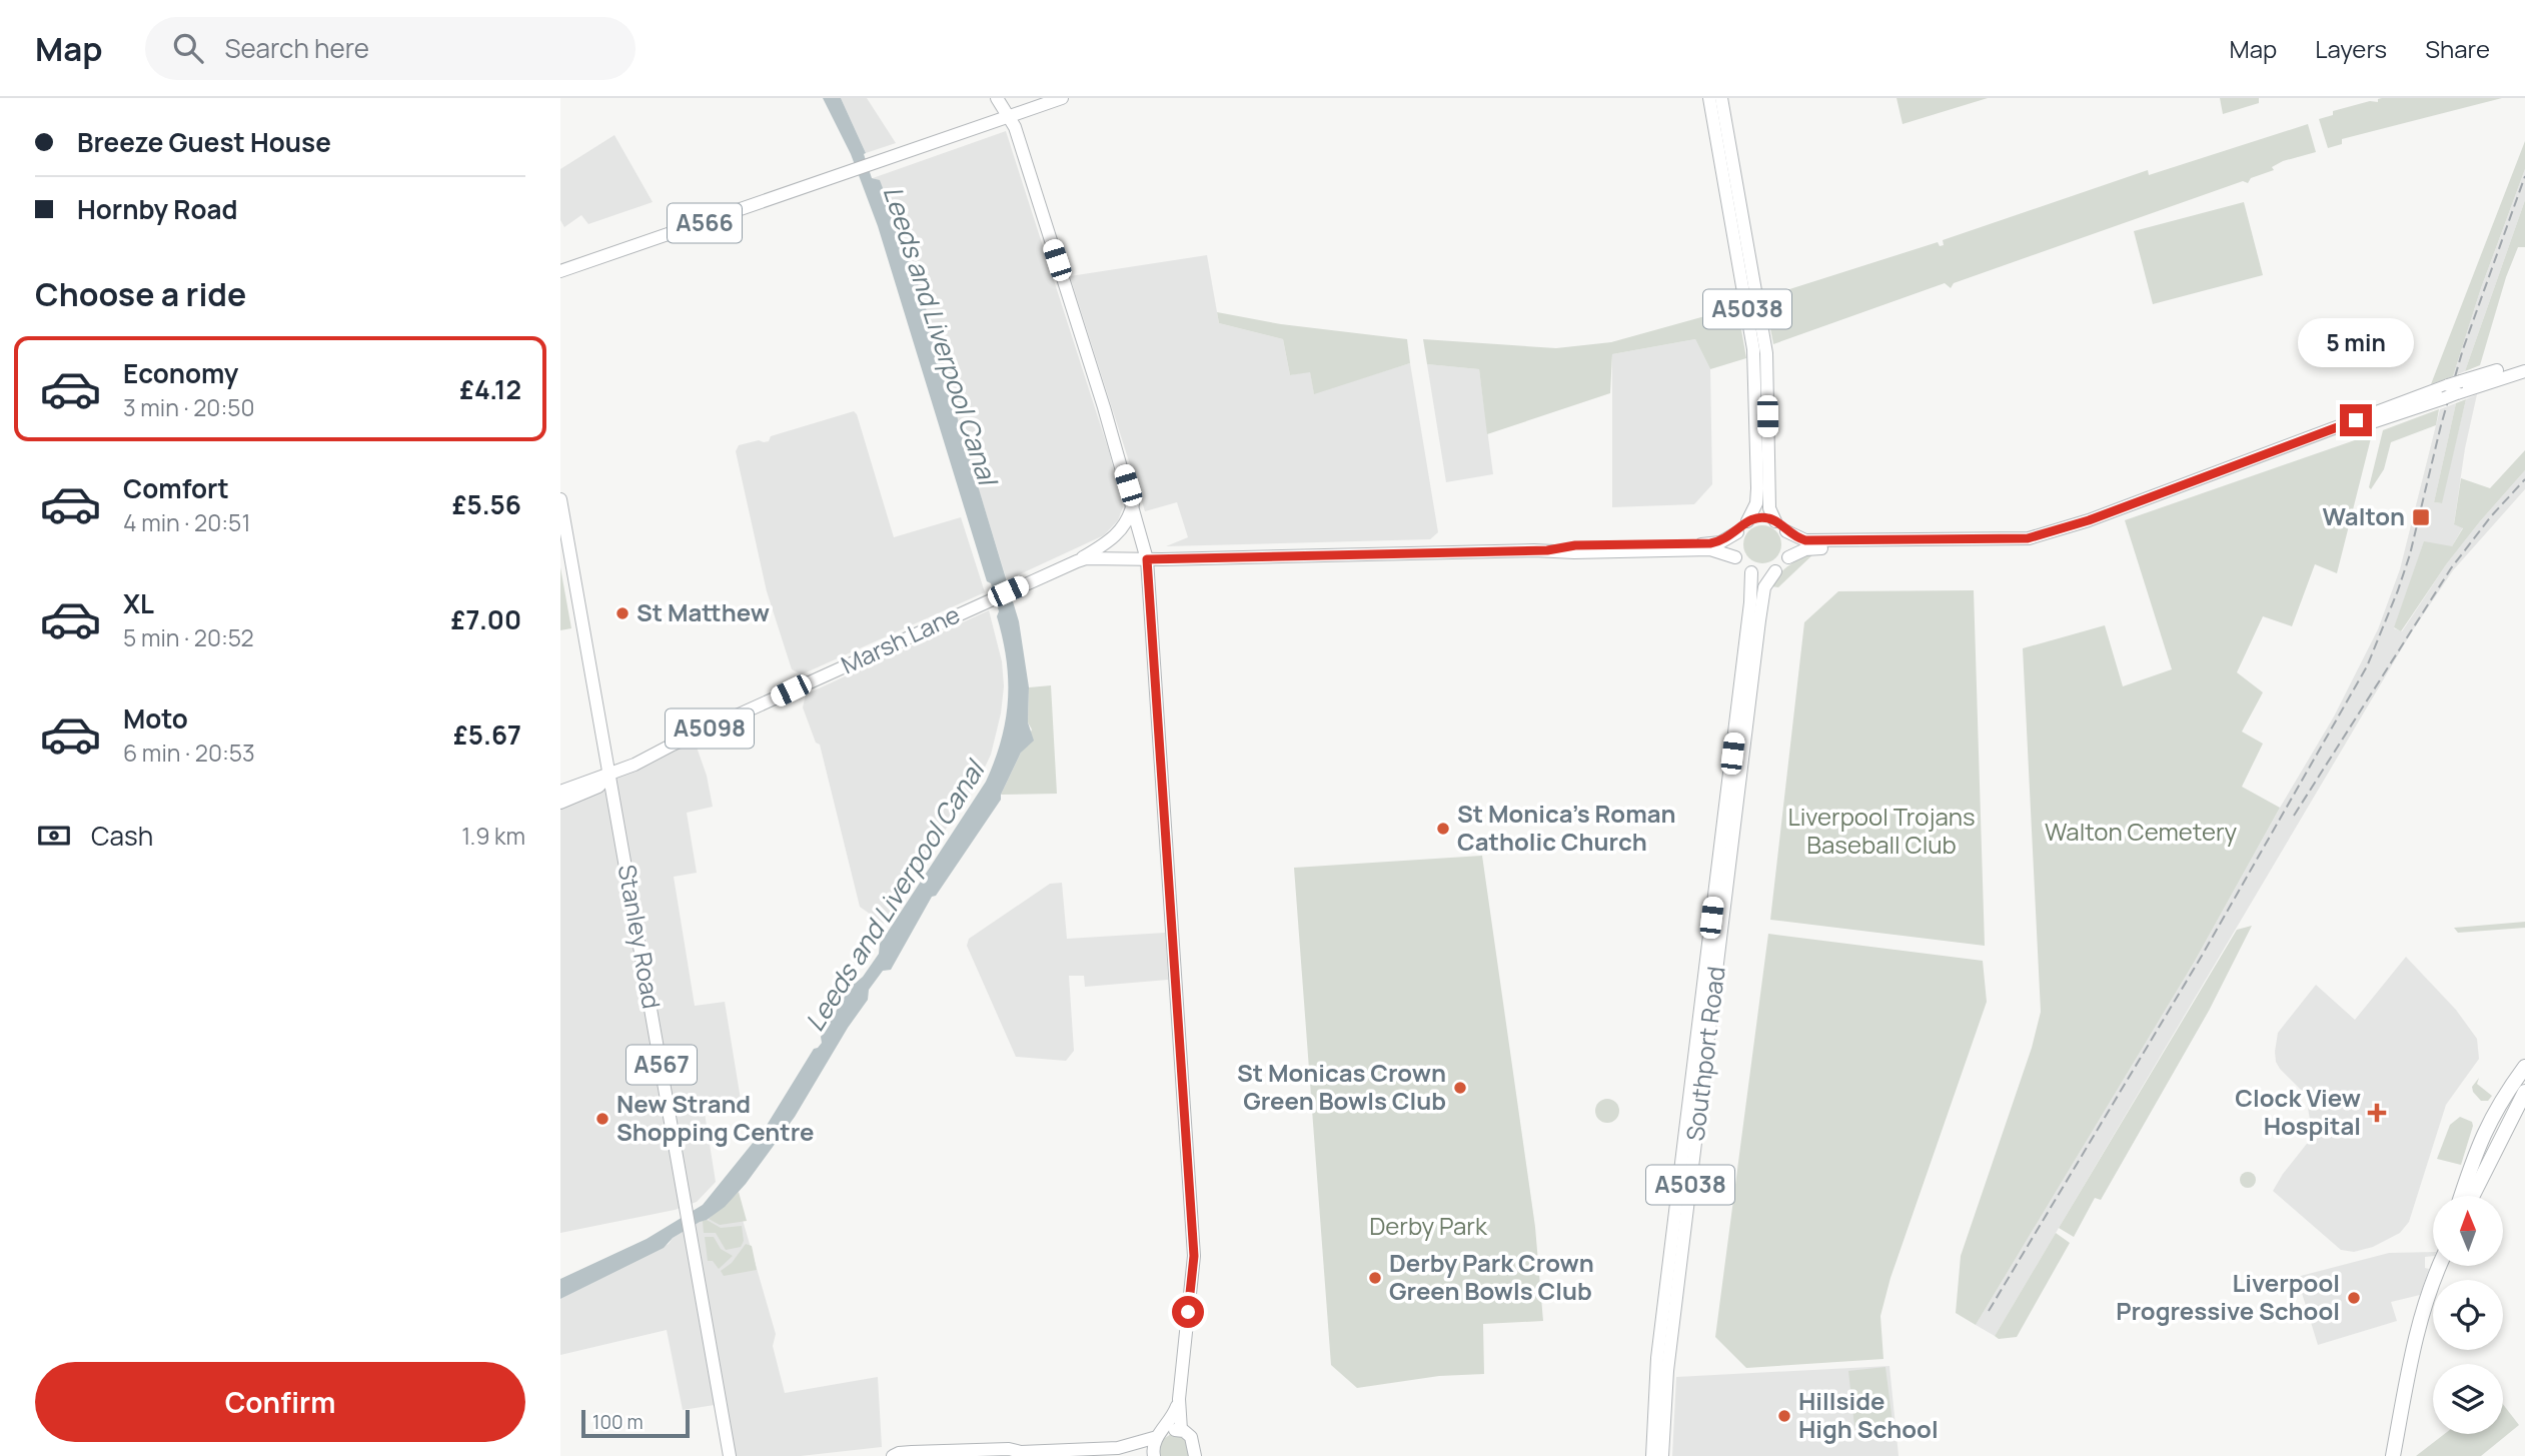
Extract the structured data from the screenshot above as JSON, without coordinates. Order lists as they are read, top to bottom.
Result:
{
  "streets": {
    "main road": [
      "A566",
      "A5038",
      "Marsh Lane",
      "A5098",
      "Stanley Road",
      "Southport Road",
      "A567"
    ]
  },
  "crossings": [
    ["A5038", "A5098"],
    ["A5038", "Southport Road"],
    ["Marsh Lane", "A5098"],
    ["Marsh Lane", "Stanley Road"],
    ["A5098", "Southport Road"]
  ],
  "water": ["Leeds and Liverpool Canal"],
  "parks": ["Liverpool Trojans Baseball Club", "Walton Cemetery", "Derby Park"],
  "places": {
    "transit": ["Walton"],
    "other": [
      "St Matthew",
      "St Monica's Roman Catholic Church",
      "St Monicas Crown Green Bowls Club",
      "New Strand Shopping Centre",
      "Derby Park Crown Green Bowls Club",
      "Liverpool Progressive School",
      "Hillside High School"
    ],
    "health": ["Clock View Hospital"]
  },
  "scale_bar": "100 m",
  "north": "top",
  "page": {
    "header": "Map",
    "search": "Search here",
    "nav": ["Map", "Layers", "Share"],
    "banner": ["Breeze Guest House", "Hornby Road"],
    "heading": "Choose a ride",
    "bubble": "5 min",
    "list": [
      {
        "name": "Economy",
        "note": "3 min · 20:50",
        "value": "£4.12"
      },
      {
        "name": "Comfort",
        "note": "4 min · 20:51",
        "value": "£5.56"
      },
      {
        "name": "XL",
        "note": "5 min · 20:52",
        "value": "£7.00"
      },
      {
        "name": "Moto",
        "note": "6 min · 20:53",
        "value": "£5.67"
      }
    ],
    "pay": ["Cash", "1.9 km"],
    "buttons": "Confirm",
    "scale": "100 m"
  }
}
